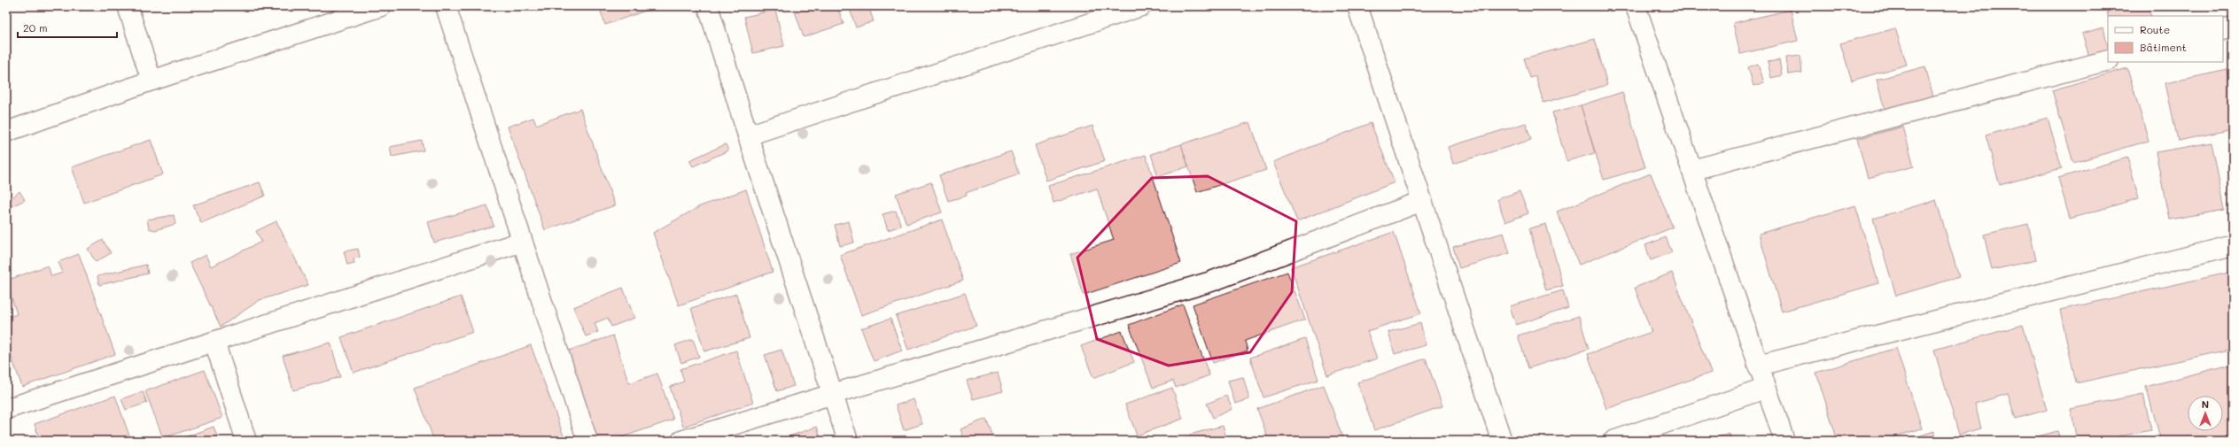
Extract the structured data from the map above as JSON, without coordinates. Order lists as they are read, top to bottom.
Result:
{
  "legend": ["Route", "Bâtiment"],
  "scale_bar": "20 m",
  "north": "top"
}
